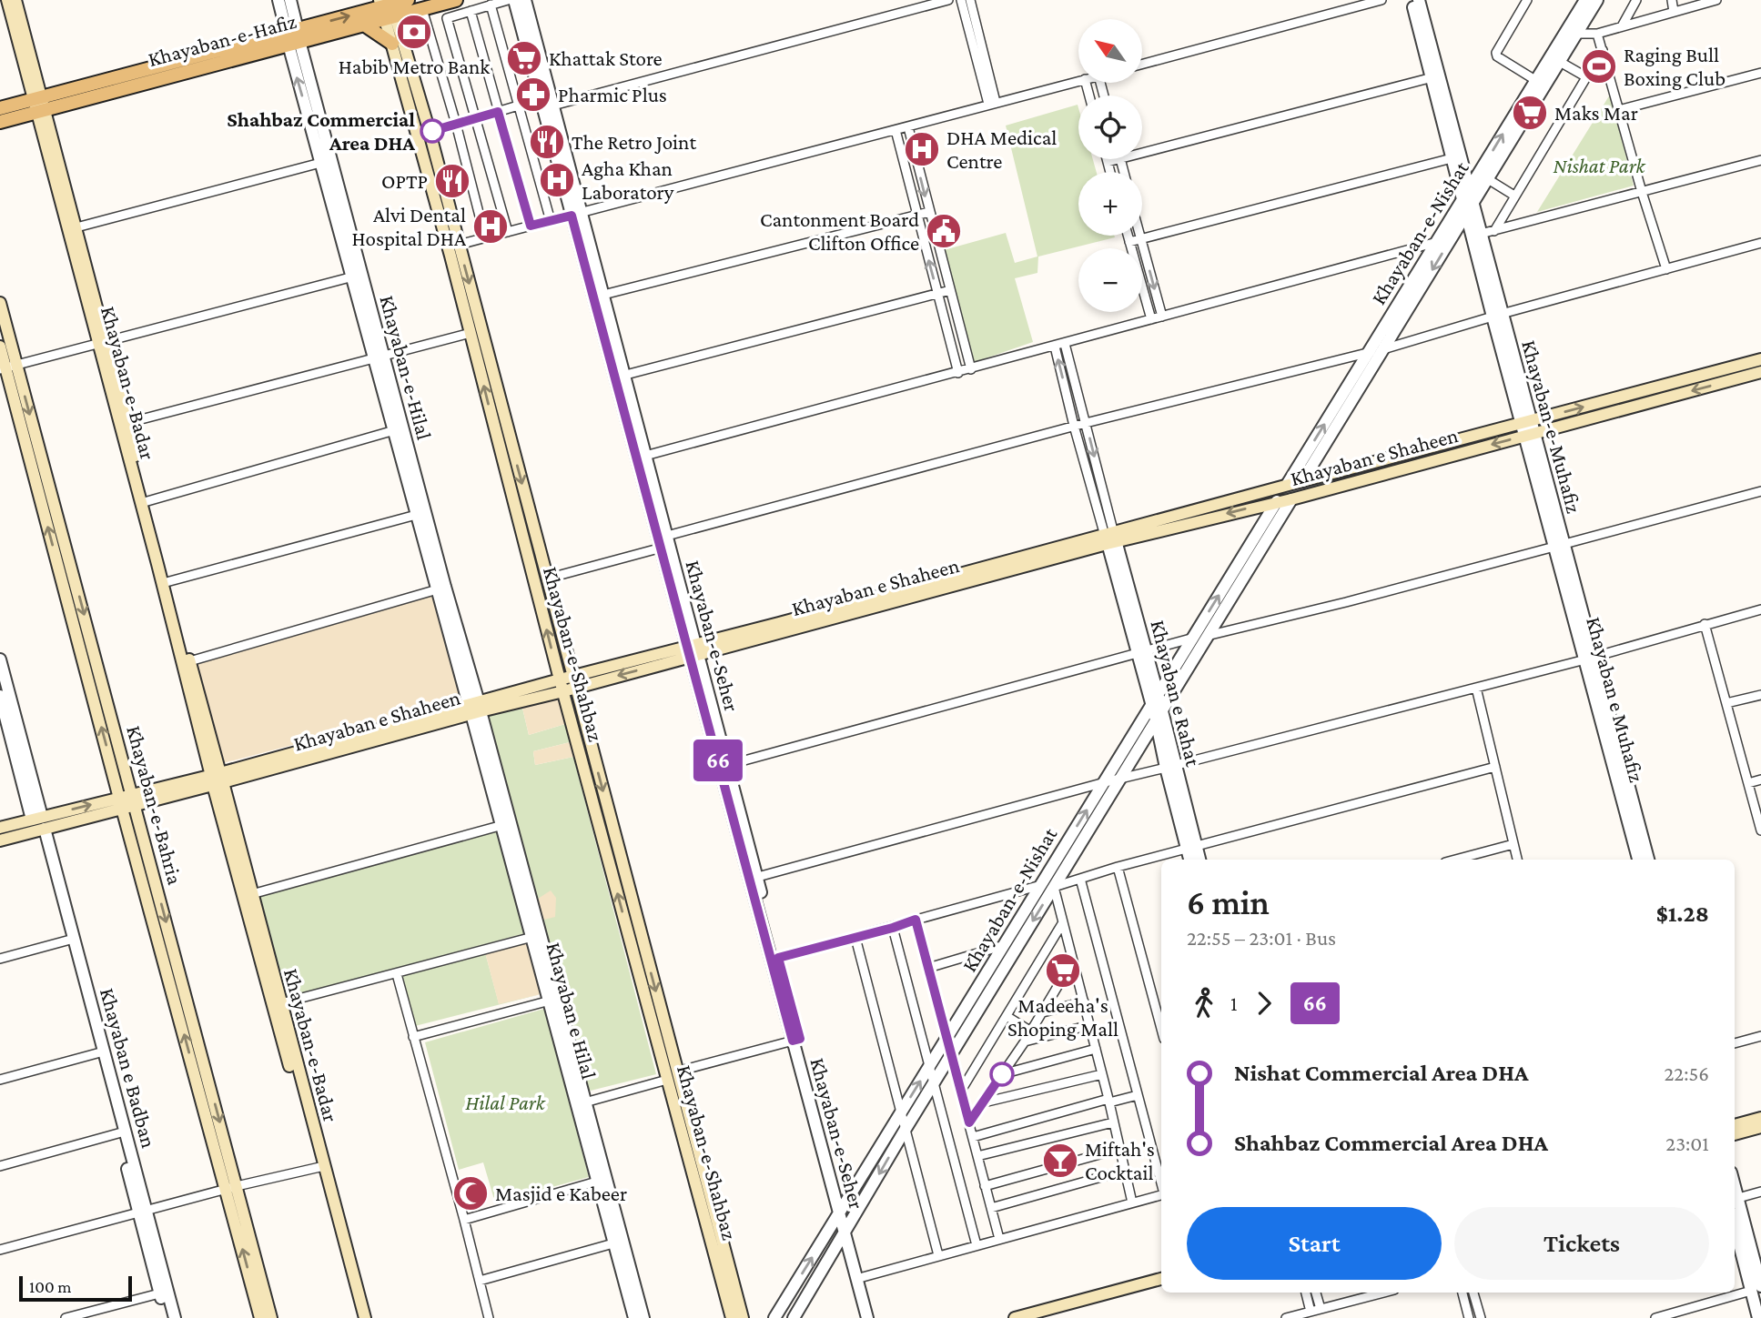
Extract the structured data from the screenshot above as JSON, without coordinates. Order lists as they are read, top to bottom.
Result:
{
  "streets": {
    "main road": [
      "Khayaban-e-Hafiz",
      "Khayaban-e-Badar",
      "Khayaban e Shaheen",
      "Khayaban-e-Shahbaz",
      "Khayaban-e-Bahria"
    ],
    "street": [
      "Khayaban-e-Nishat",
      "Khayaban-e-Hilal",
      "Khayaban-e-Muhafiz",
      "Khayaban-e-Seher",
      "Khayaban e Rahat",
      "Khayaban e Muhafiz",
      "Khayaban e Hilal",
      "Khayaban e Badban"
    ]
  },
  "crossings": [
    ["Khayaban-e-Hafiz", "Khayaban-e-Hilal"],
    ["Khayaban-e-Hafiz", "Khayaban-e-Badar"],
    ["Khayaban-e-Hafiz", "Khayaban-e-Shahbaz"],
    ["Khayaban-e-Nishat", "Khayaban-e-Muhafiz"],
    ["Khayaban-e-Nishat", "Khayaban e Shaheen"],
    ["Khayaban-e-Nishat", "Khayaban-e-Seher"],
    ["Khayaban-e-Nishat", "Khayaban e Rahat"],
    ["Khayaban-e-Hilal", "Khayaban e Shaheen"],
    ["Khayaban-e-Badar", "Khayaban e Shaheen"],
    ["Khayaban-e-Muhafiz", "Khayaban e Shaheen"],
    ["Khayaban-e-Muhafiz", "Khayaban e Muhafiz"],
    ["Khayaban e Shaheen", "Khayaban-e-Seher"],
    ["Khayaban e Shaheen", "Khayaban-e-Shahbaz"],
    ["Khayaban e Shaheen", "Khayaban e Rahat"],
    ["Khayaban e Shaheen", "Khayaban-e-Bahria"],
    ["Khayaban e Shaheen", "Khayaban e Badban"]
  ],
  "parks": ["Nishat Park", "Hilal Park"],
  "places": {
    "bank": ["Habib Metro Bank"],
    "supermarket": ["Khattak Store", "Maks Mar", "Madeeha's Shoping Mall"],
    "sports": ["Raging Bull Boxing Club"],
    "pharmacy": ["Pharmic Plus"],
    "other": ["Shahbaz Commercial Area DHA"],
    "restaurant": ["The Retro Joint", "OPTP"],
    "hospital": ["DHA Medical Centre", "Agha Khan Laboratory", "Alvi Dental Hospital DHA"],
    "public building": ["Cantonment Board Clifton Office"],
    "bar": ["Miftah's Cocktail"],
    "mosque": ["Masjid e Kabeer"]
  },
  "lines": ["bus line 66"],
  "scale_bar": "100 m",
  "north": "top left",
  "page": {
    "on_map": "66",
    "map_buttons": ["+", "−"],
    "heading": ["6 min", "22:55 – 23:01 · Bus", "$1.28"],
    "legs": ["1", "66"],
    "list": [
      {
        "name": "Nishat Commercial Area DHA",
        "value": "22:56"
      },
      {
        "name": "Shahbaz Commercial Area DHA",
        "value": "23:01"
      }
    ],
    "buttons": ["Start", "Tickets"],
    "scale": "100 m"
  }
}
